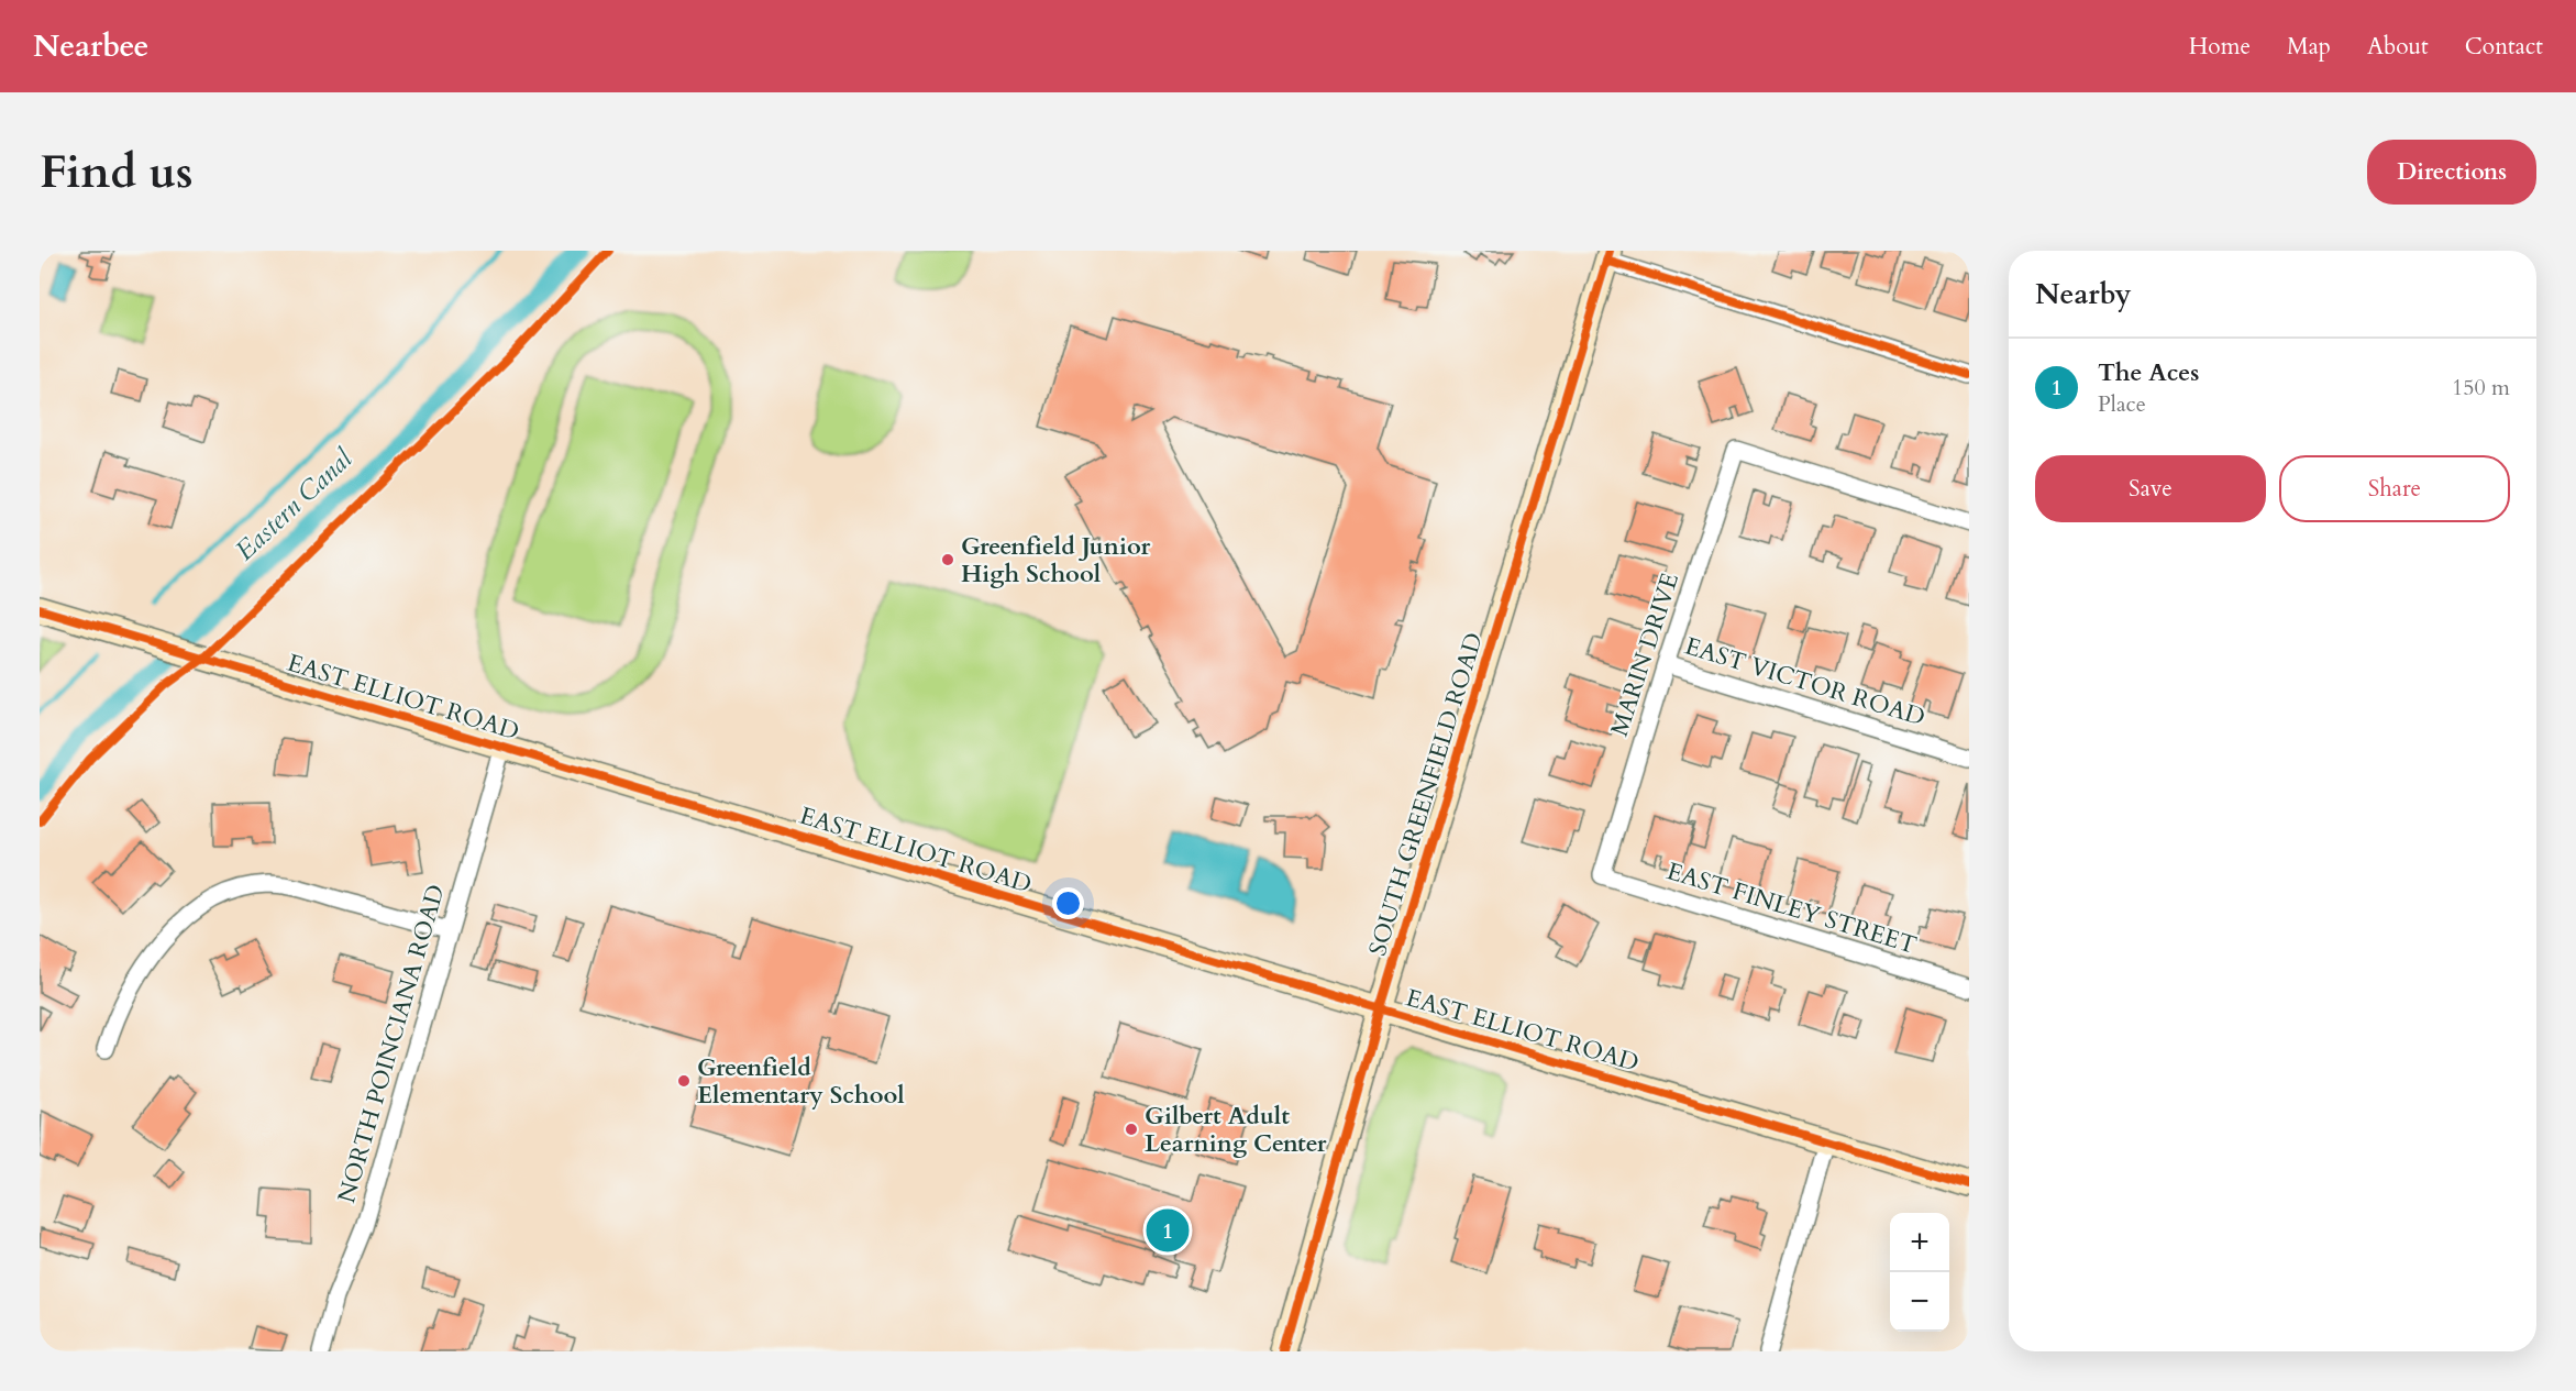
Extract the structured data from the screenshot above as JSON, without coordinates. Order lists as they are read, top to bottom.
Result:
{
  "streets": {
    "main road": ["EAST ELLIOT ROAD", "SOUTH GREENFIELD ROAD"],
    "street": [
      "MARIN DRIVE",
      "EAST VICTOR ROAD",
      "EAST FINLEY STREET",
      "NORTH POINCIANA ROAD"
    ]
  },
  "crossings": [
    ["MARIN DRIVE", "EAST VICTOR ROAD"],
    ["MARIN DRIVE", "EAST FINLEY STREET"],
    ["EAST ELLIOT ROAD", "SOUTH GREENFIELD ROAD"],
    ["EAST ELLIOT ROAD", "NORTH POINCIANA ROAD"]
  ],
  "water": ["Eastern Canal"],
  "places": ["Greenfield Junior High School", "Greenfield Elementary School", "Gilbert Adult Learning Center"],
  "page": {
    "header": "Nearbee",
    "nav": [
      "Home",
      "Map",
      "About",
      "Contact"
    ],
    "buttons": [
      "Directions",
      ["Save", "Share"]
    ],
    "title": "Find us",
    "heading": "Nearby",
    "list": [
      {
        "mark": "1",
        "name": "The Aces",
        "note": "Place",
        "value": "150 m"
      }
    ],
    "pins": "1",
    "map_buttons": ["+", "−"]
  }
}
